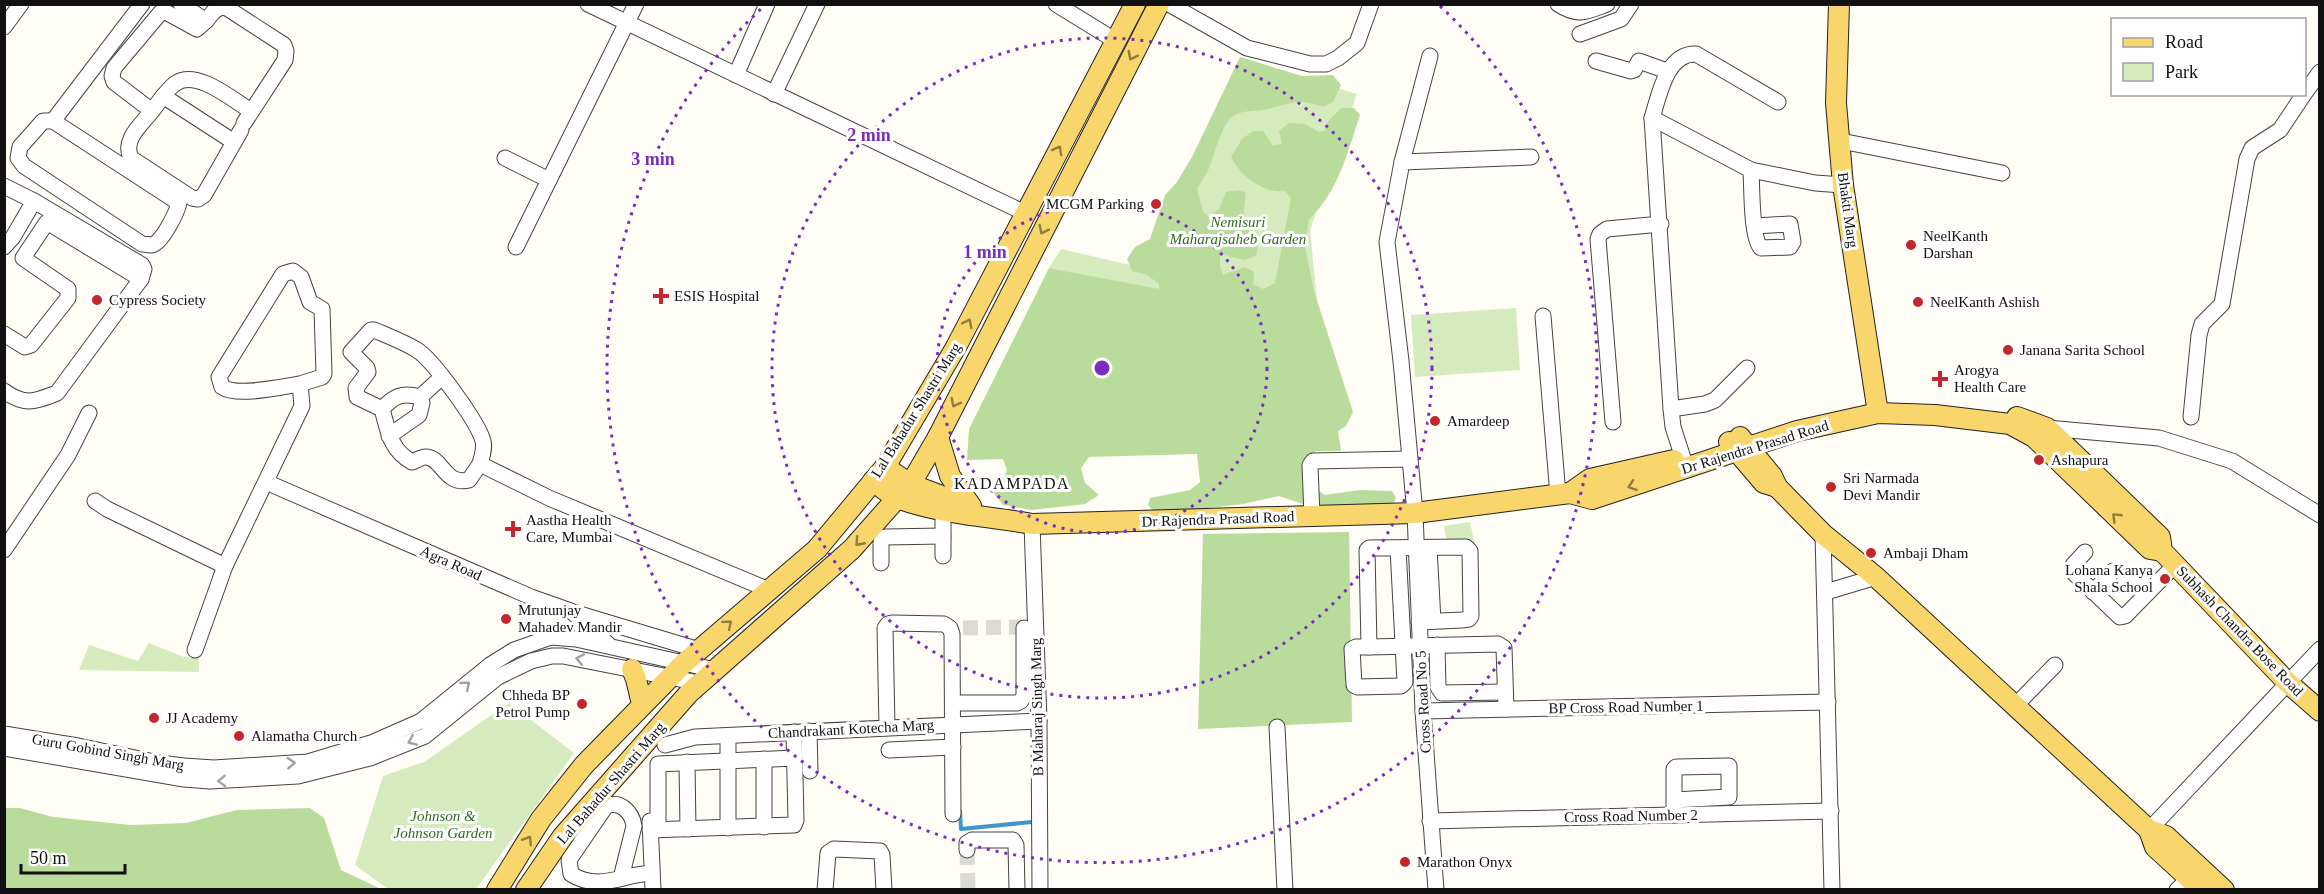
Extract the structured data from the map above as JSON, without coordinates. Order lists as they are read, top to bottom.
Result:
{
  "streets": {
    "main road": [
      "Bhakti Marg",
      "Lal Bahadur Shastri Marg",
      "Dr Rajendra Prasad Road",
      "Subhash Chandra Bose Road"
    ],
    "street": [
      "Agra Road",
      "Cross Road No 5",
      "B Maharaj Singh Marg",
      "BP Cross Road Number 1",
      "Chandrakant Kotecha Marg",
      "Guru Gobind Singh Marg",
      "Cross Road Number 2"
    ]
  },
  "crossings": [
    ["Bhakti Marg", "Dr Rajendra Prasad Road"],
    ["Lal Bahadur Shastri Marg", "Dr Rajendra Prasad Road"],
    ["Lal Bahadur Shastri Marg", "Guru Gobind Singh Marg"],
    ["Dr Rajendra Prasad Road", "Subhash Chandra Bose Road"],
    ["Dr Rajendra Prasad Road", "Cross Road No 5"],
    ["Dr Rajendra Prasad Road", "B Maharaj Singh Marg"],
    ["Agra Road", "Guru Gobind Singh Marg"],
    ["Cross Road No 5", "BP Cross Road Number 1"],
    ["Cross Road No 5", "Cross Road Number 2"],
    ["B Maharaj Singh Marg", "Chandrakant Kotecha Marg"]
  ],
  "districts": ["KADAMPADA"],
  "parks": ["Nemisuri Maharajsaheb Garden", "Johnson & Johnson Garden"],
  "places": {
    "other": [
      "MCGM Parking",
      "NeelKanth Darshan",
      "Cypress Society",
      "NeelKanth Ashish",
      "Janana Sarita School",
      "Amardeep",
      "Ashapura",
      "Sri Narmada Devi Mandir",
      "Ambaji Dham",
      "Lohana Kanya Shala School",
      "Mrutunjay Mahadev Mandir",
      "Chheda BP Petrol Pump",
      "JJ Academy",
      "Alamatha Church",
      "Marathon Onyx"
    ],
    "health": ["ESIS Hospital", "Arogya Health Care", "Aastha Health Care, Mumbai"]
  },
  "legend": ["Road", "Park"],
  "scale_bar": "50 m",
  "rings": ["2 min", "3 min", "1 min"]
}
